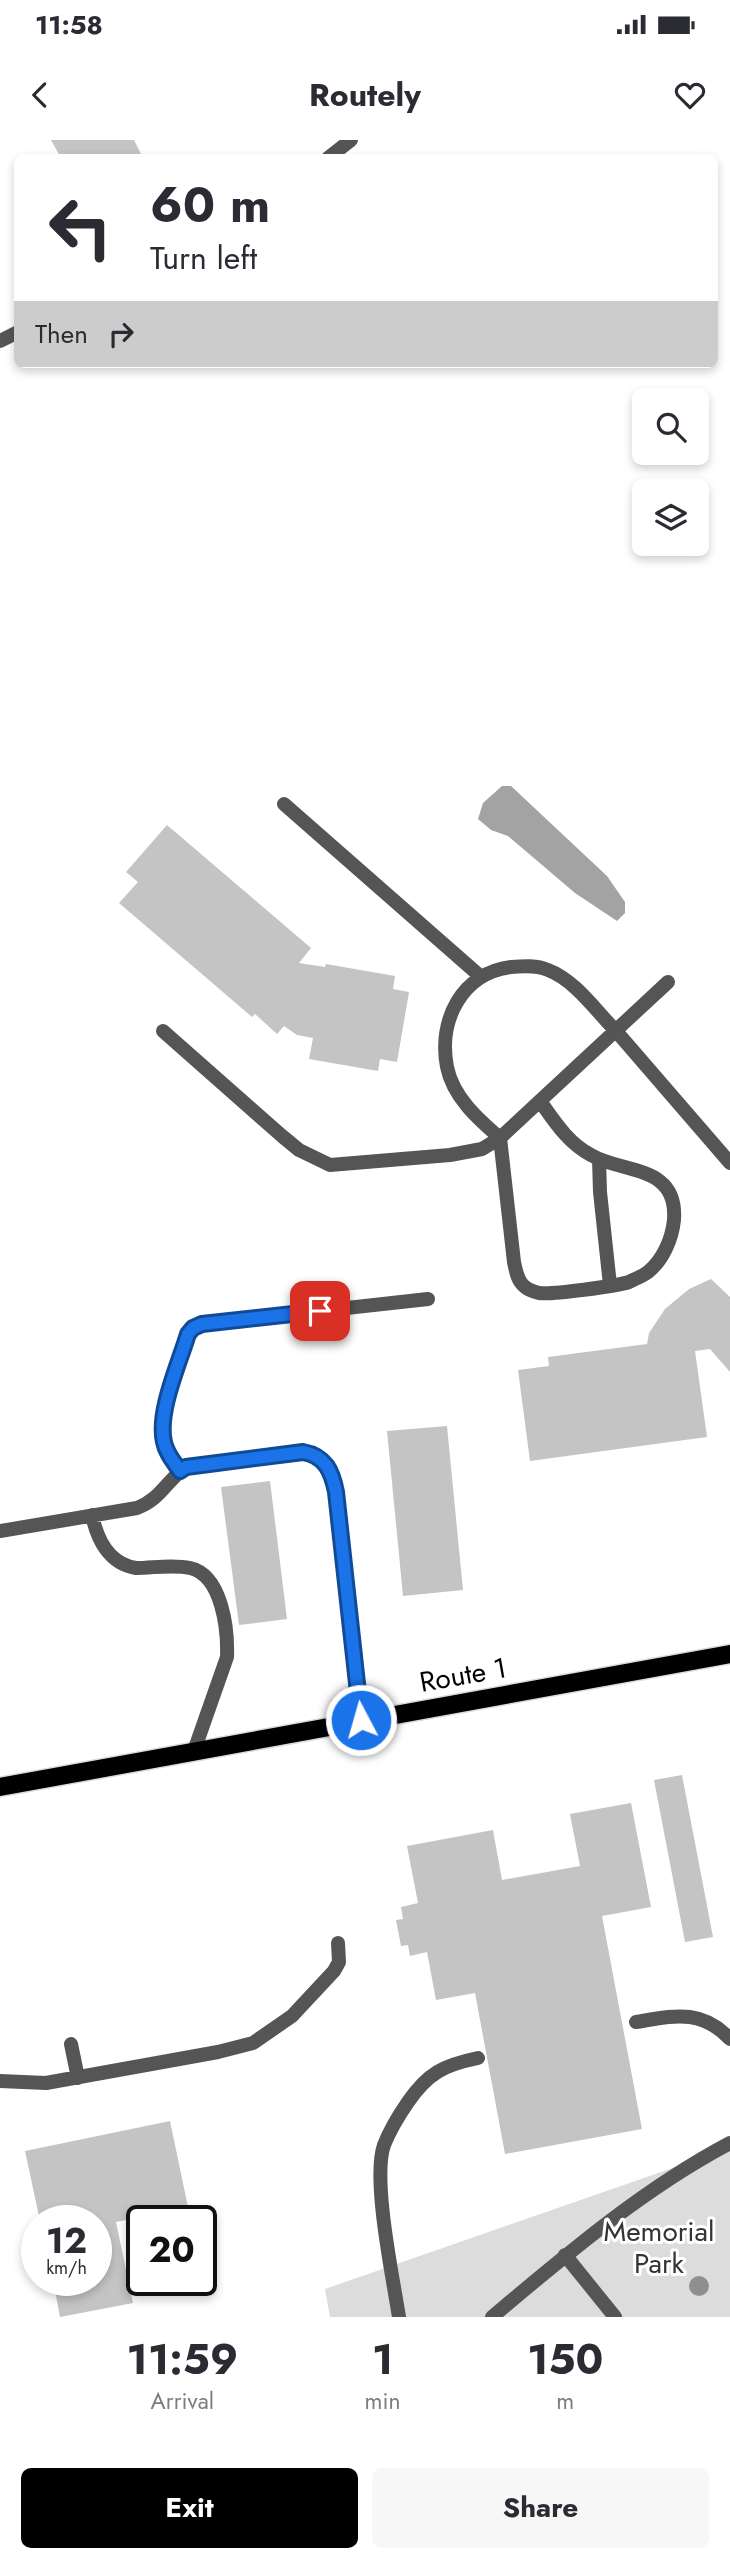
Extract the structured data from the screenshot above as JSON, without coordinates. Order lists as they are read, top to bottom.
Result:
{
  "streets": {
    "main road": ["Route 1"]
  },
  "parks": ["Memorial Park"],
  "page": {
    "status": "11:58",
    "header": "Routely",
    "turn": ["60 m", "Turn left"],
    "then": "Then",
    "speed": "12 km/h",
    "limit": "20",
    "eta": [
      "11:59",
      "Arrival",
      "1",
      "min",
      "150",
      "m"
    ],
    "buttons": ["Exit", "Share"]
  }
}
